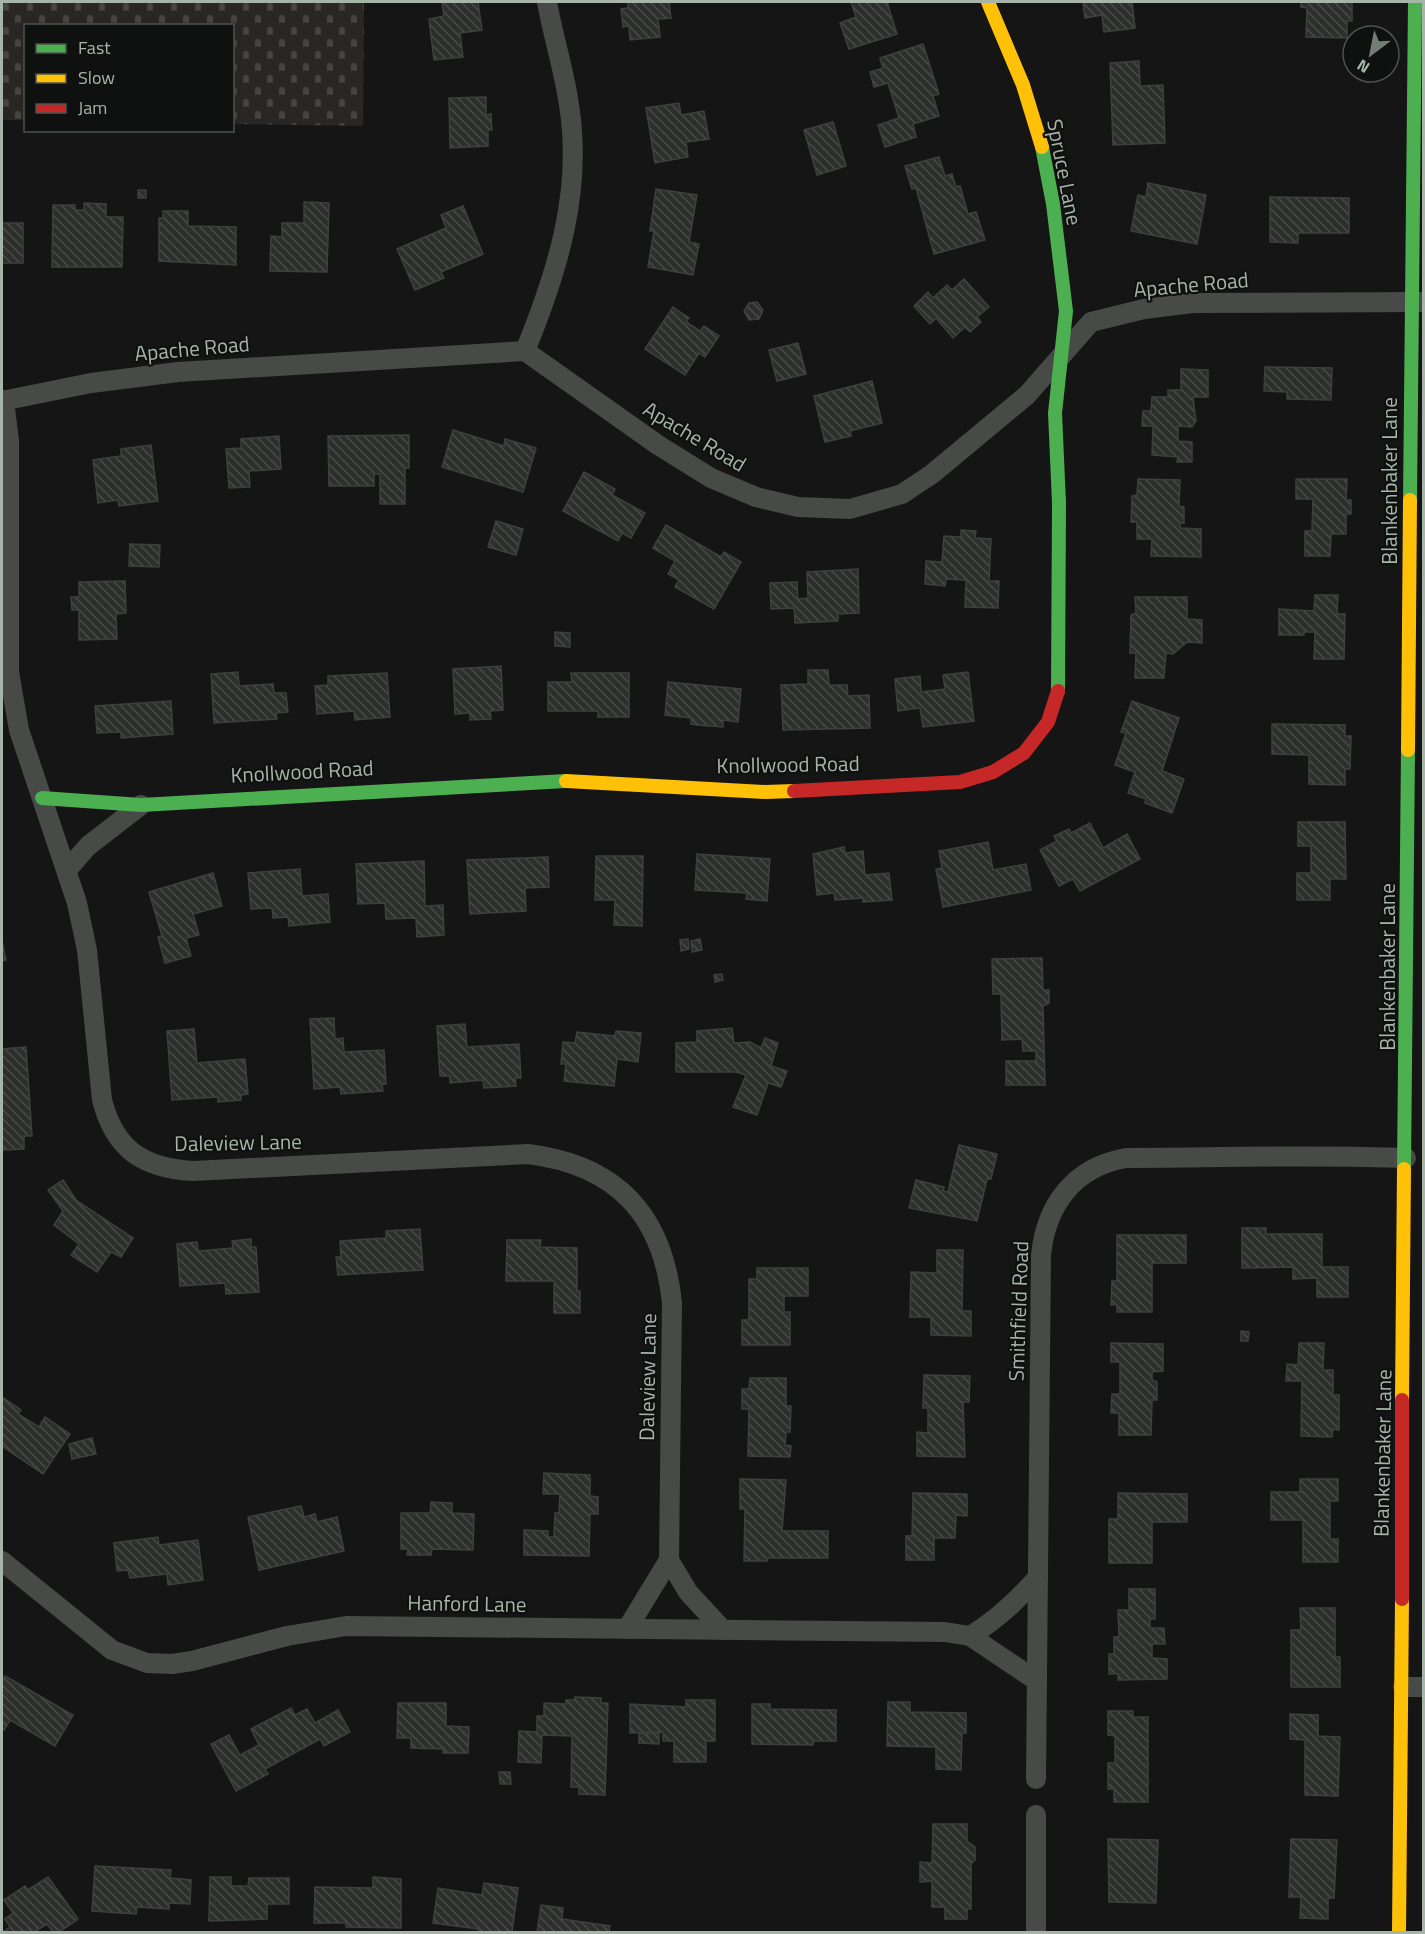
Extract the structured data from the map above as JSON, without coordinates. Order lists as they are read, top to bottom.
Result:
{
  "streets": {
    "street": [
      "Spruce Lane",
      "Apache Road",
      "Blankenbaker Lane",
      "Knollwood Road",
      "Daleview Lane",
      "Smithfield Road",
      "Hanford Lane"
    ]
  },
  "crossings": [
    ["Spruce Lane", "Apache Road"],
    ["Spruce Lane", "Knollwood Road"],
    ["Apache Road", "Blankenbaker Lane"],
    ["Apache Road", "Knollwood Road"],
    ["Apache Road", "Daleview Lane"],
    ["Blankenbaker Lane", "Smithfield Road"],
    ["Knollwood Road", "Daleview Lane"],
    ["Smithfield Road", "Hanford Lane"]
  ],
  "legend": ["Fast", "Slow", "Jam"],
  "north": "bottom left"
}
